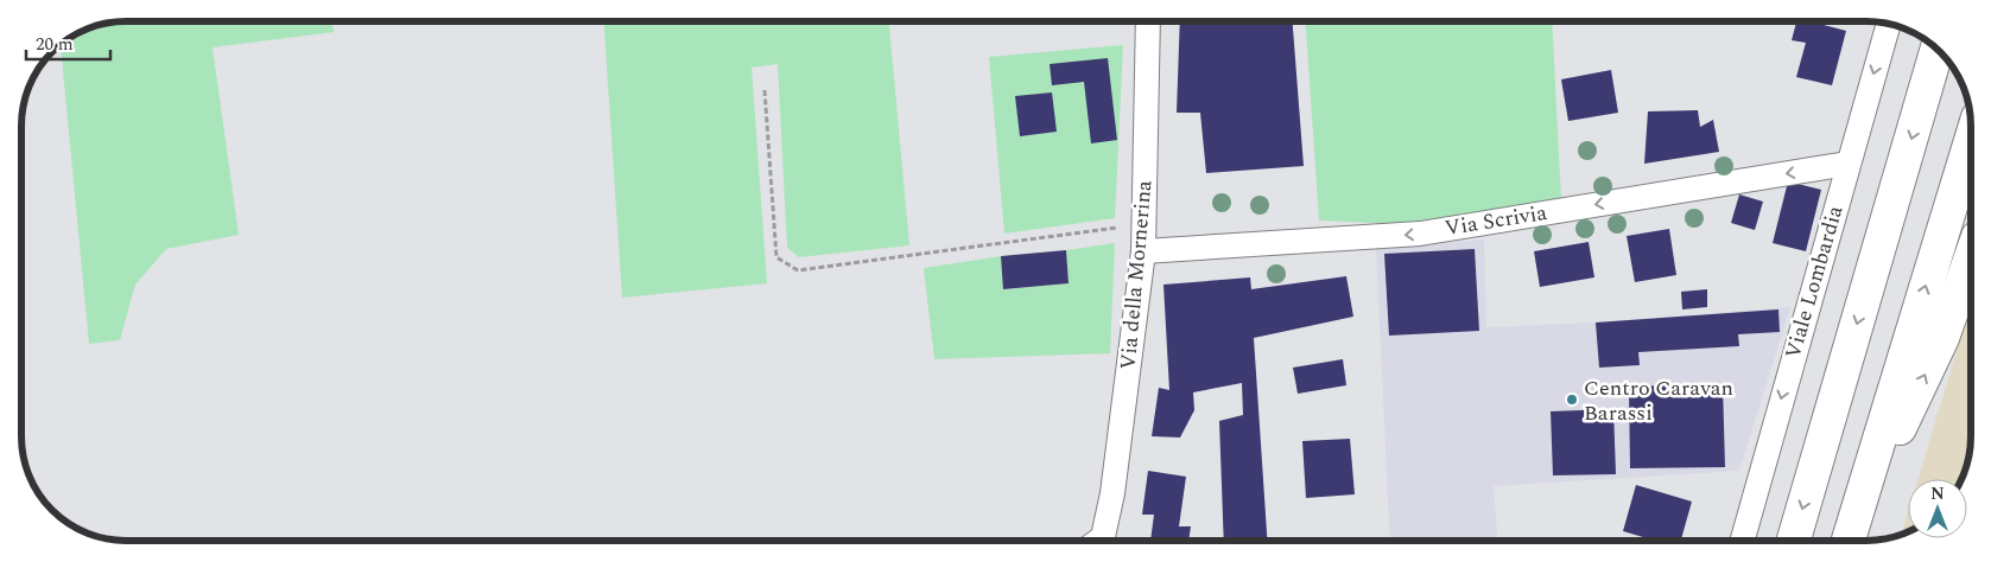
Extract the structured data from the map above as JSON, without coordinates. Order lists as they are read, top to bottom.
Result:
{
  "streets": {
    "street": ["Via Scrivia", "Via della Mornerina", "Viale Lombardia"]
  },
  "crossings": [
    ["Via Scrivia", "Via della Mornerina"],
    ["Via Scrivia", "Viale Lombardia"]
  ],
  "one_way": ["Via Scrivia", "Viale Lombardia"],
  "places": ["Centro Caravan Barassi"],
  "scale_bar": "20 m",
  "north": "top"
}
